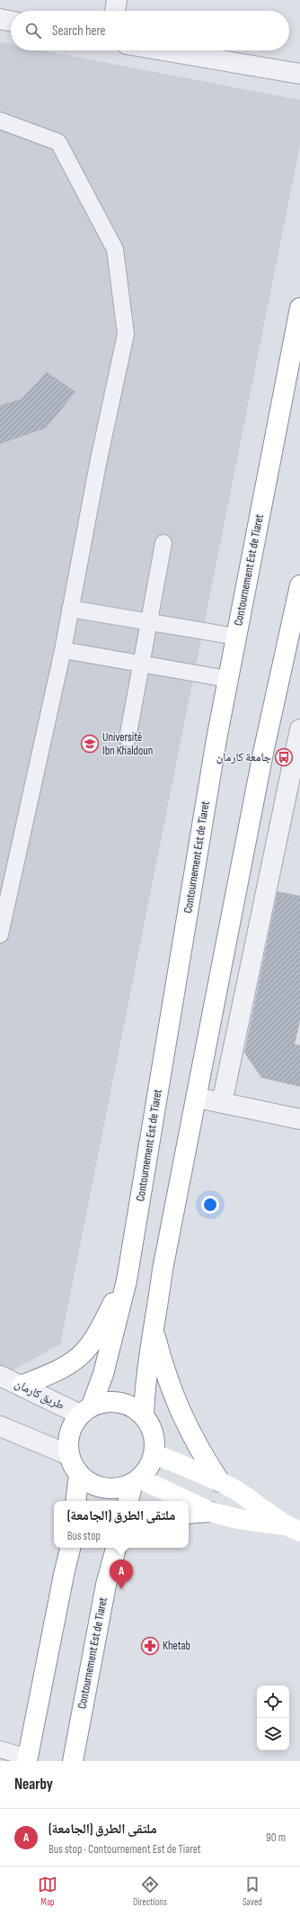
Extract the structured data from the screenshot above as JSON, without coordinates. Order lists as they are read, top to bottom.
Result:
{
  "streets": {
    "main road": ["Contournement Est de Tiaret"],
    "street": ["طريق كارمان"]
  },
  "crossings": [
    ["Contournement Est de Tiaret", "طريق كارمان"]
  ],
  "places": {
    "school or university": ["Université Ibn Khaldoun"],
    "bus stop": ["جامعة كارمان"],
    "pharmacy": ["Khetab"]
  },
  "page": {
    "search": "Search here",
    "popup": ["ملتقى الطرق (الجامعة)", "Bus stop"],
    "pins": "A",
    "heading": "Nearby",
    "list": [
      {
        "mark": "A",
        "name": "ملتقى الطرق (الجامعة)",
        "note": "Bus stop · Contournement Est de Tiaret",
        "value": "90 m"
      }
    ],
    "nav": ["Map", "Directions", "Saved"]
  }
}
